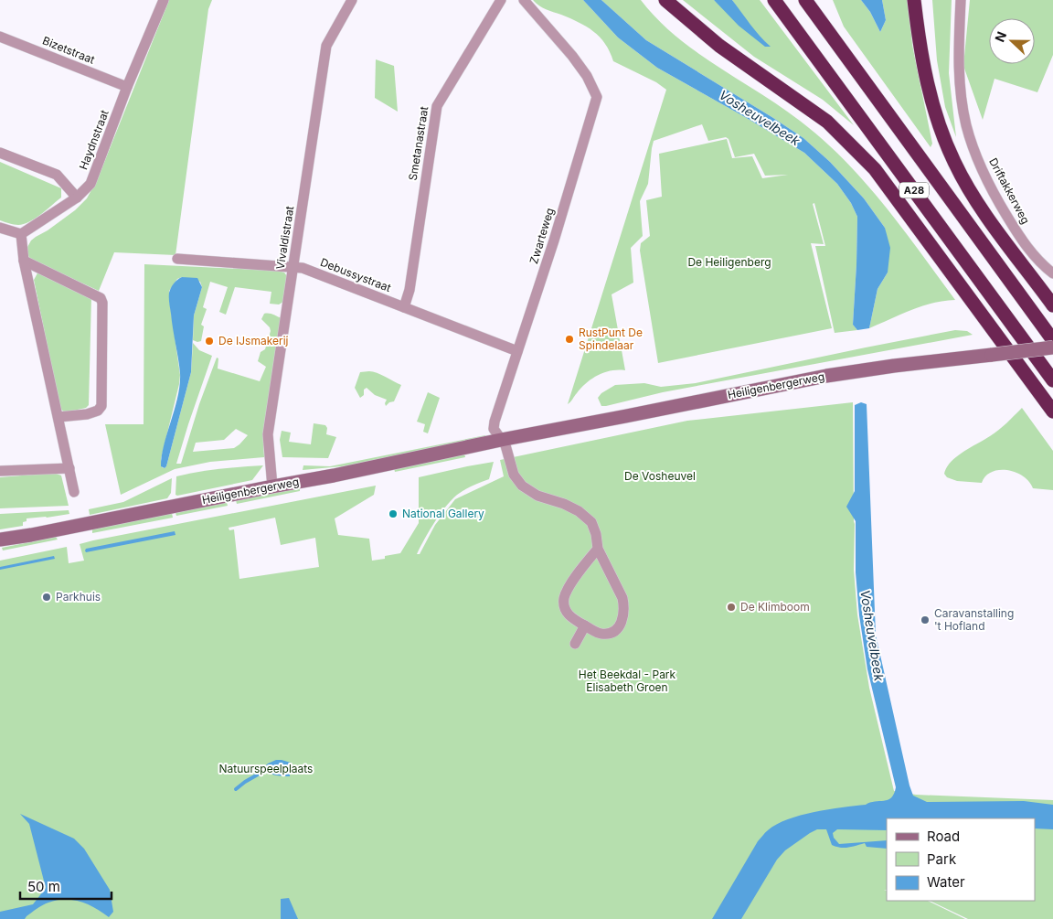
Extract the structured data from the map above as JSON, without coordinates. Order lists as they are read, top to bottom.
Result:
{
  "streets": {
    "highway": ["A28"],
    "main road": ["Heiligenbergerweg"],
    "street": [
      "Bizetstraat",
      "Haydnstraat",
      "Smetanastraat",
      "Driftakkerweg",
      "Zwarteweg",
      "Vivaldistraat",
      "Debussystraat"
    ]
  },
  "crossings": [
    ["Bizetstraat", "Haydnstraat"],
    ["Smetanastraat", "Debussystraat"],
    ["Zwarteweg", "Debussystraat"],
    ["Zwarteweg", "Heiligenbergerweg"],
    ["Vivaldistraat", "Debussystraat"],
    ["Vivaldistraat", "Heiligenbergerweg"]
  ],
  "water": ["Vosheuvelbeek"],
  "parks": [
    "De Heiligenberg",
    "De Vosheuvel",
    "Het Beekdal - Park Elisabeth Groen",
    "Natuurspeelplaats"
  ],
  "places": [
    "RustPunt De Spindelaar",
    "De IJsmakerij",
    "National Gallery",
    "Parkhuis",
    "De Klimboom",
    "Caravanstalling 't Hofland"
  ],
  "legend": ["Road", "Park", "Water"],
  "scale_bar": "50 m",
  "north": "left"
}
